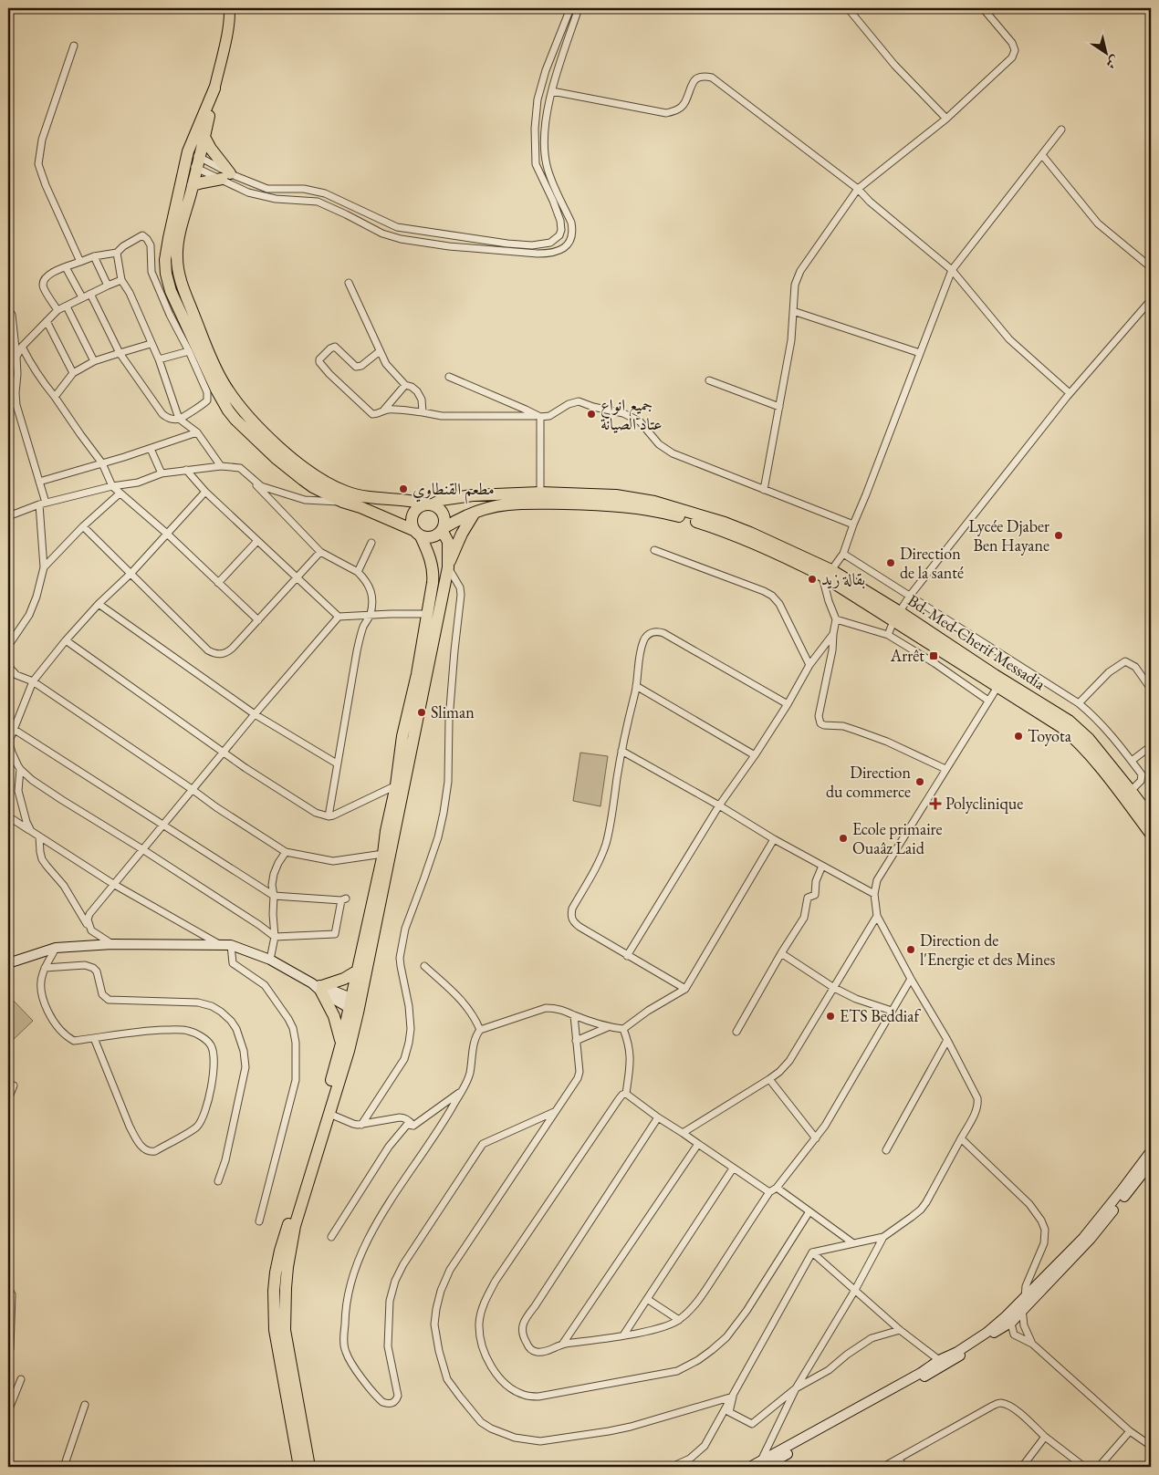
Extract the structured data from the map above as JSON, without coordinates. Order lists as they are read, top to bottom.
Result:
{
  "streets": {
    "highway": ["Bd. Med-Cherif Messadia"]
  },
  "places": {
    "other": [
      "جميع انواع عتاد الصيانة",
      "مطعم القنطاوي",
      "Lycée Djaber Ben Hayane",
      "Direction de la santé",
      "بقالة زيد",
      "Sliman",
      "Toyota",
      "Direction du commerce",
      "Ecole primaire Ouaâz Laid",
      "Direction de l'Energie et des Mines",
      "ETS Beddiaf"
    ],
    "transit": ["Arrêt"],
    "health": ["Polyclinique"]
  },
  "north": "bottom right"
}
